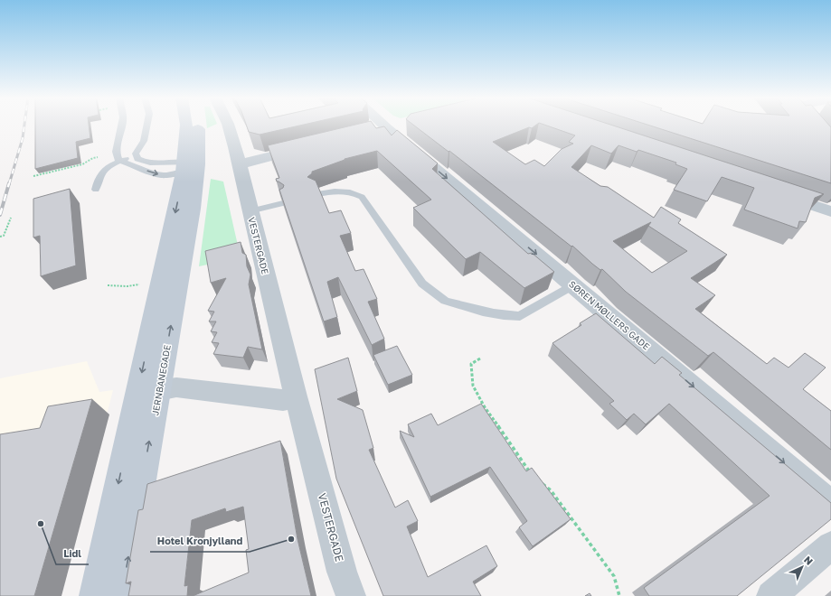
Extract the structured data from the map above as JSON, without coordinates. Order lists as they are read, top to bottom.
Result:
{
  "streets": {
    "main road": ["JERNBANEGADE"],
    "street": ["VESTERGADE", "SØREN MØLLERS GADE"]
  },
  "one_way": ["SØREN MØLLERS GADE"],
  "places": ["Lidl", "Hotel Kronjylland"],
  "north": "top right"
}
